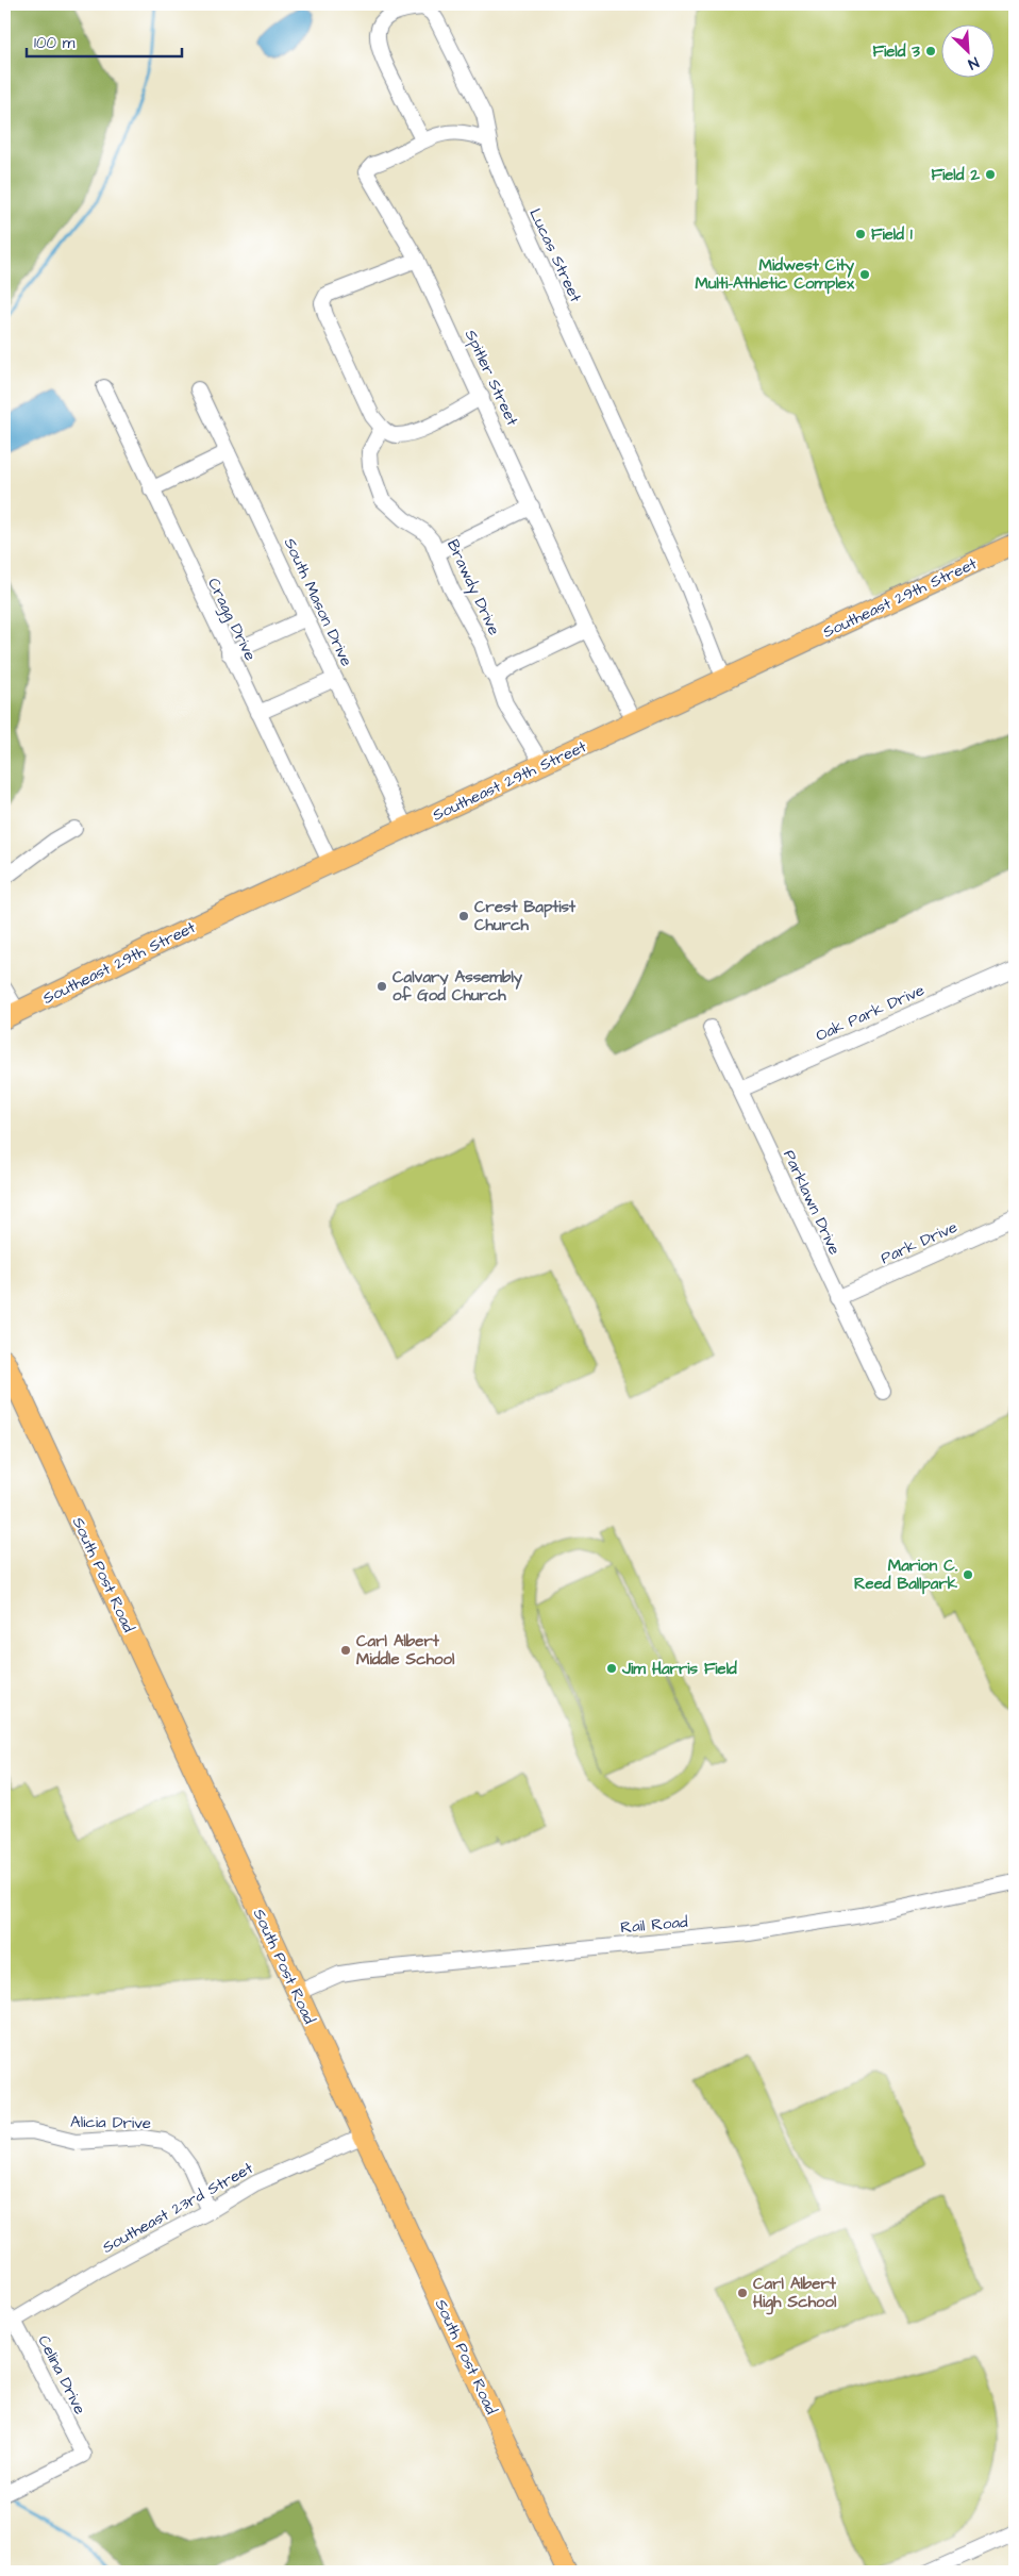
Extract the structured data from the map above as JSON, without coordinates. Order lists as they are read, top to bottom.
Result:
{
  "streets": {
    "main road": ["Southeast 29th Street", "South Post Road"],
    "street": [
      "Lucas Street",
      "Spitler Street",
      "Brawdy Drive",
      "South Mason Drive",
      "Cragg Drive",
      "Oak Park Drive",
      "Parklawn Drive",
      "Park Drive",
      "Rail Road",
      "Alicia Drive",
      "Southeast 23rd Street",
      "Celina Drive"
    ]
  },
  "crossings": [
    ["Lucas Street", "Spitler Street"],
    ["Lucas Street", "Southeast 29th Street"],
    ["Spitler Street", "Southeast 29th Street"],
    ["Brawdy Drive", "Southeast 29th Street"],
    ["Southeast 29th Street", "South Mason Drive"],
    ["Southeast 29th Street", "Cragg Drive"],
    ["Oak Park Drive", "Parklawn Drive"],
    ["Parklawn Drive", "Park Drive"],
    ["South Post Road", "Rail Road"],
    ["South Post Road", "Southeast 23rd Street"],
    ["Alicia Drive", "Southeast 23rd Street"],
    ["Southeast 23rd Street", "Celina Drive"]
  ],
  "places": [
    "Field 3",
    "Field 2",
    "Field 1",
    "Midwest City Multi-Athletic Complex",
    "Crest Baptist Church",
    "Calvary Assembly of God Church",
    "Marion C. Reed Ballpark",
    "Carl Albert Middle School",
    "Jim Harris Field",
    "Carl Albert High School"
  ],
  "scale_bar": "100 m",
  "north": "bottom right"
}
